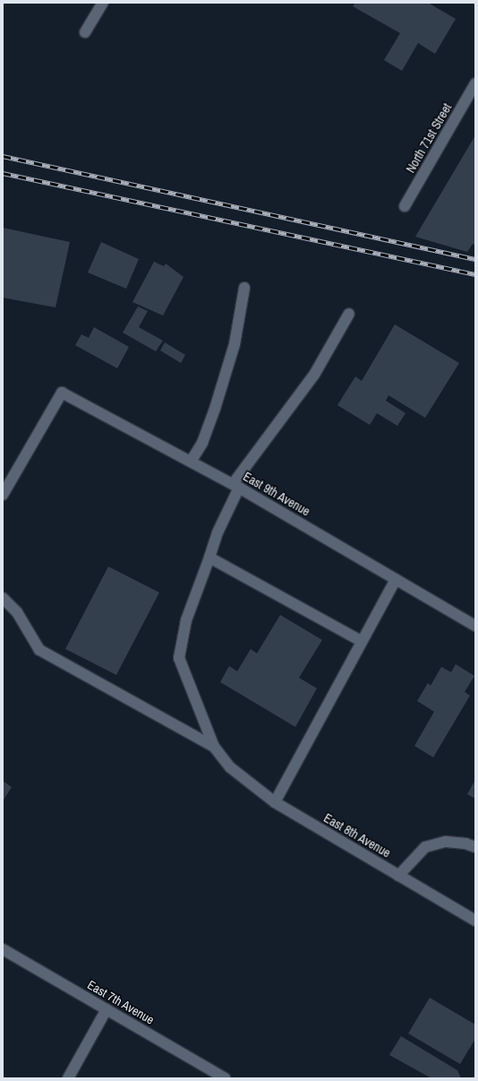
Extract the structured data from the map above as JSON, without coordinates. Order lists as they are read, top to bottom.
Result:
{
  "streets": {
    "street": [
      "North 71st Street",
      "East 9th Avenue",
      "East 8th Avenue",
      "East 7th Avenue"
    ]
  }
}
